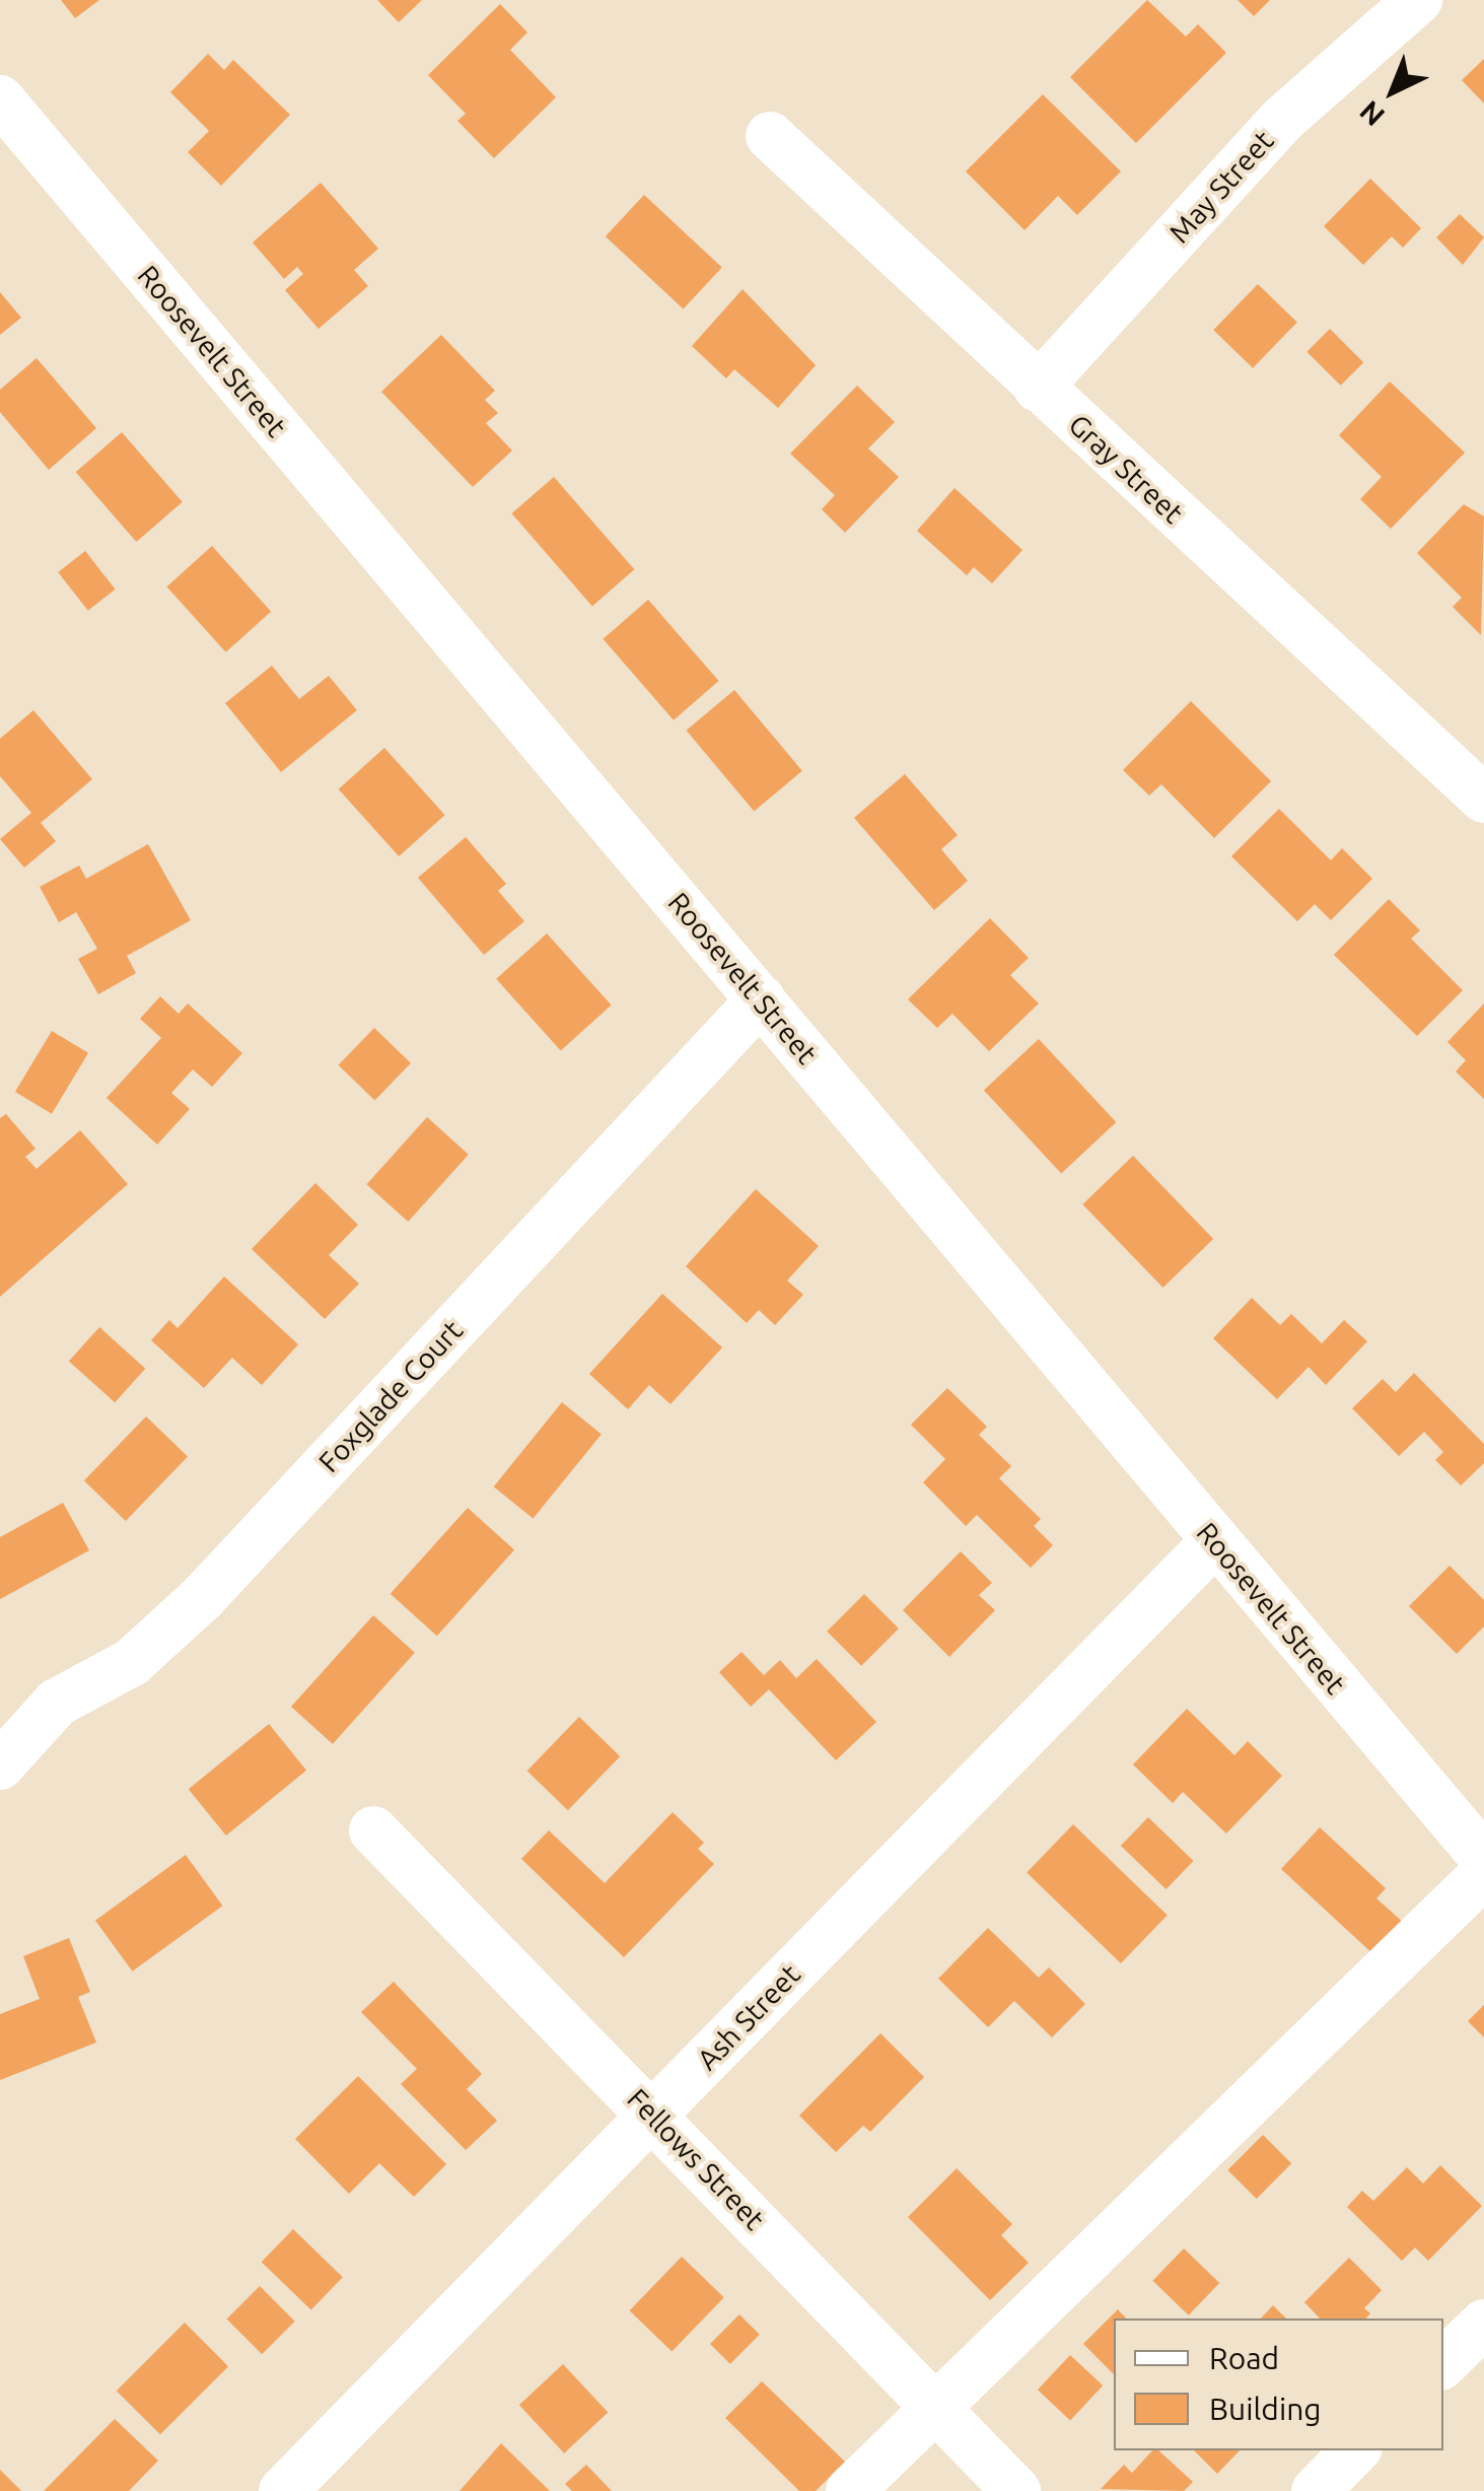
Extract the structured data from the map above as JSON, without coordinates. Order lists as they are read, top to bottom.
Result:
{
  "streets": {
    "street": [
      "May Street",
      "Roosevelt Street",
      "Gray Street",
      "Foxglade Court",
      "Ash Street",
      "Fellows Street"
    ]
  },
  "crossings": [
    ["May Street", "Gray Street"],
    ["Roosevelt Street", "Foxglade Court"],
    ["Roosevelt Street", "Ash Street"],
    ["Ash Street", "Fellows Street"]
  ],
  "legend": ["Road", "Building"],
  "north": "bottom left"
}
